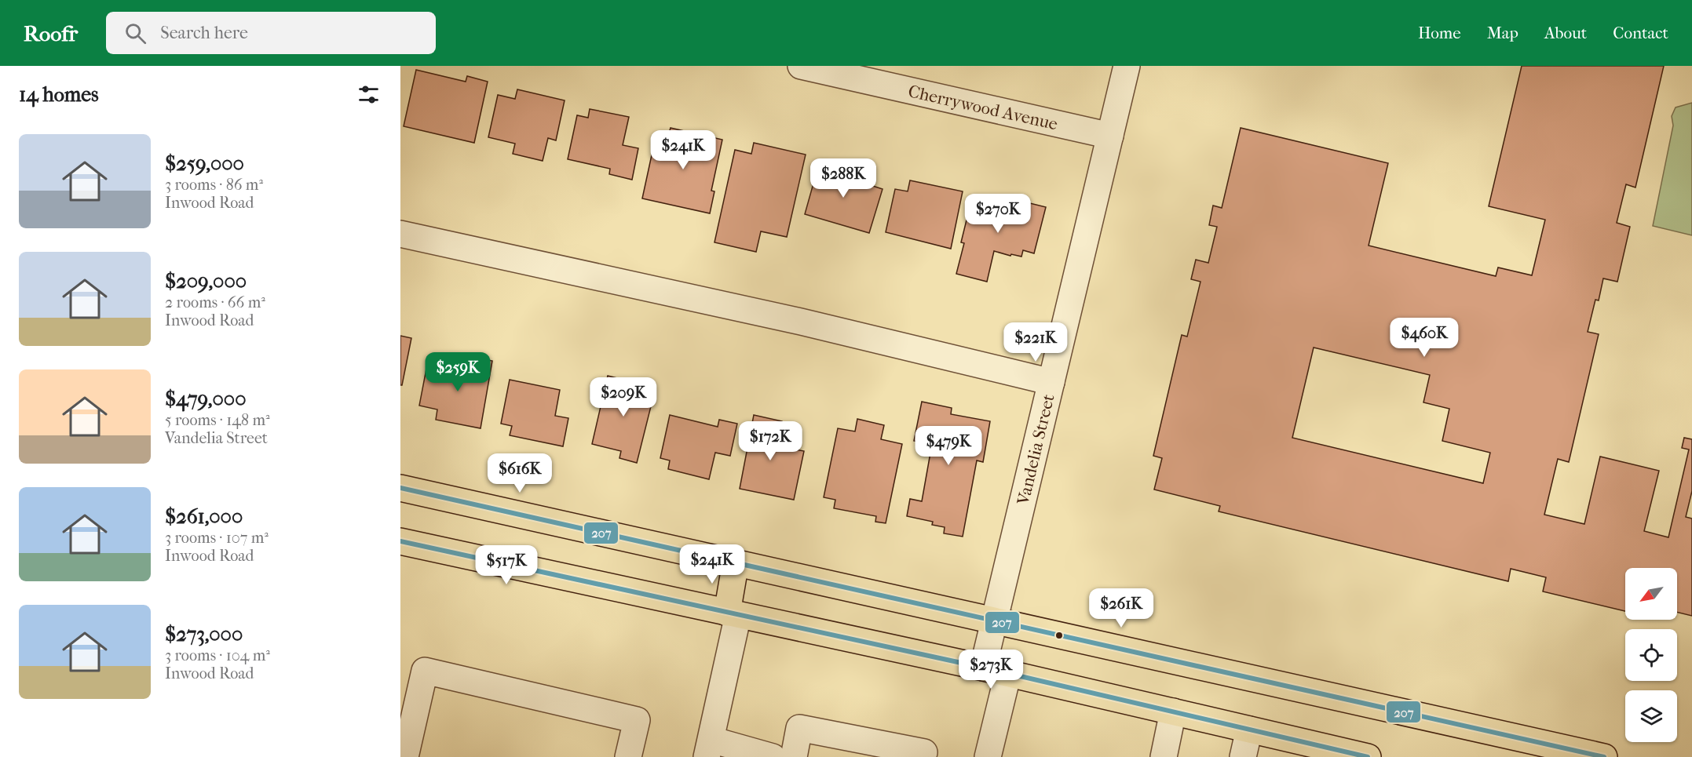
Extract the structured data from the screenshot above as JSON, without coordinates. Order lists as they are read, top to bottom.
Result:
{
  "streets": {
    "street": ["Cherrywood Avenue", "Vandelia Street"]
  },
  "crossings": [
    ["Cherrywood Avenue", "Vandelia Street"]
  ],
  "lines": ["transit line 207"],
  "north": "bottom left",
  "page": {
    "header": "Roofr",
    "search": "Search here",
    "nav": [
      "Home",
      "Map",
      "About",
      "Contact"
    ],
    "heading": "14 homes",
    "list": [
      {
        "name": "$259,000",
        "note": "3 rooms · 86 m² · Inwood Road"
      },
      {
        "name": "$209,000",
        "note": "2 rooms · 66 m² · Inwood Road"
      },
      {
        "name": "$479,000",
        "note": "5 rooms · 148 m² · Vandelia Street"
      },
      {
        "name": "$261,000",
        "note": "3 rooms · 107 m² · Inwood Road"
      },
      {
        "name": "$273,000",
        "note": "3 rooms · 104 m² · Inwood Road"
      }
    ],
    "price": [
      "$241K",
      "$288K",
      "$270K",
      "$460K",
      "$221K",
      "$259K",
      "$209K",
      "$172K",
      "$479K",
      "$616K",
      "$241K",
      "$517K",
      "$261K",
      "$273K"
    ]
  }
}
